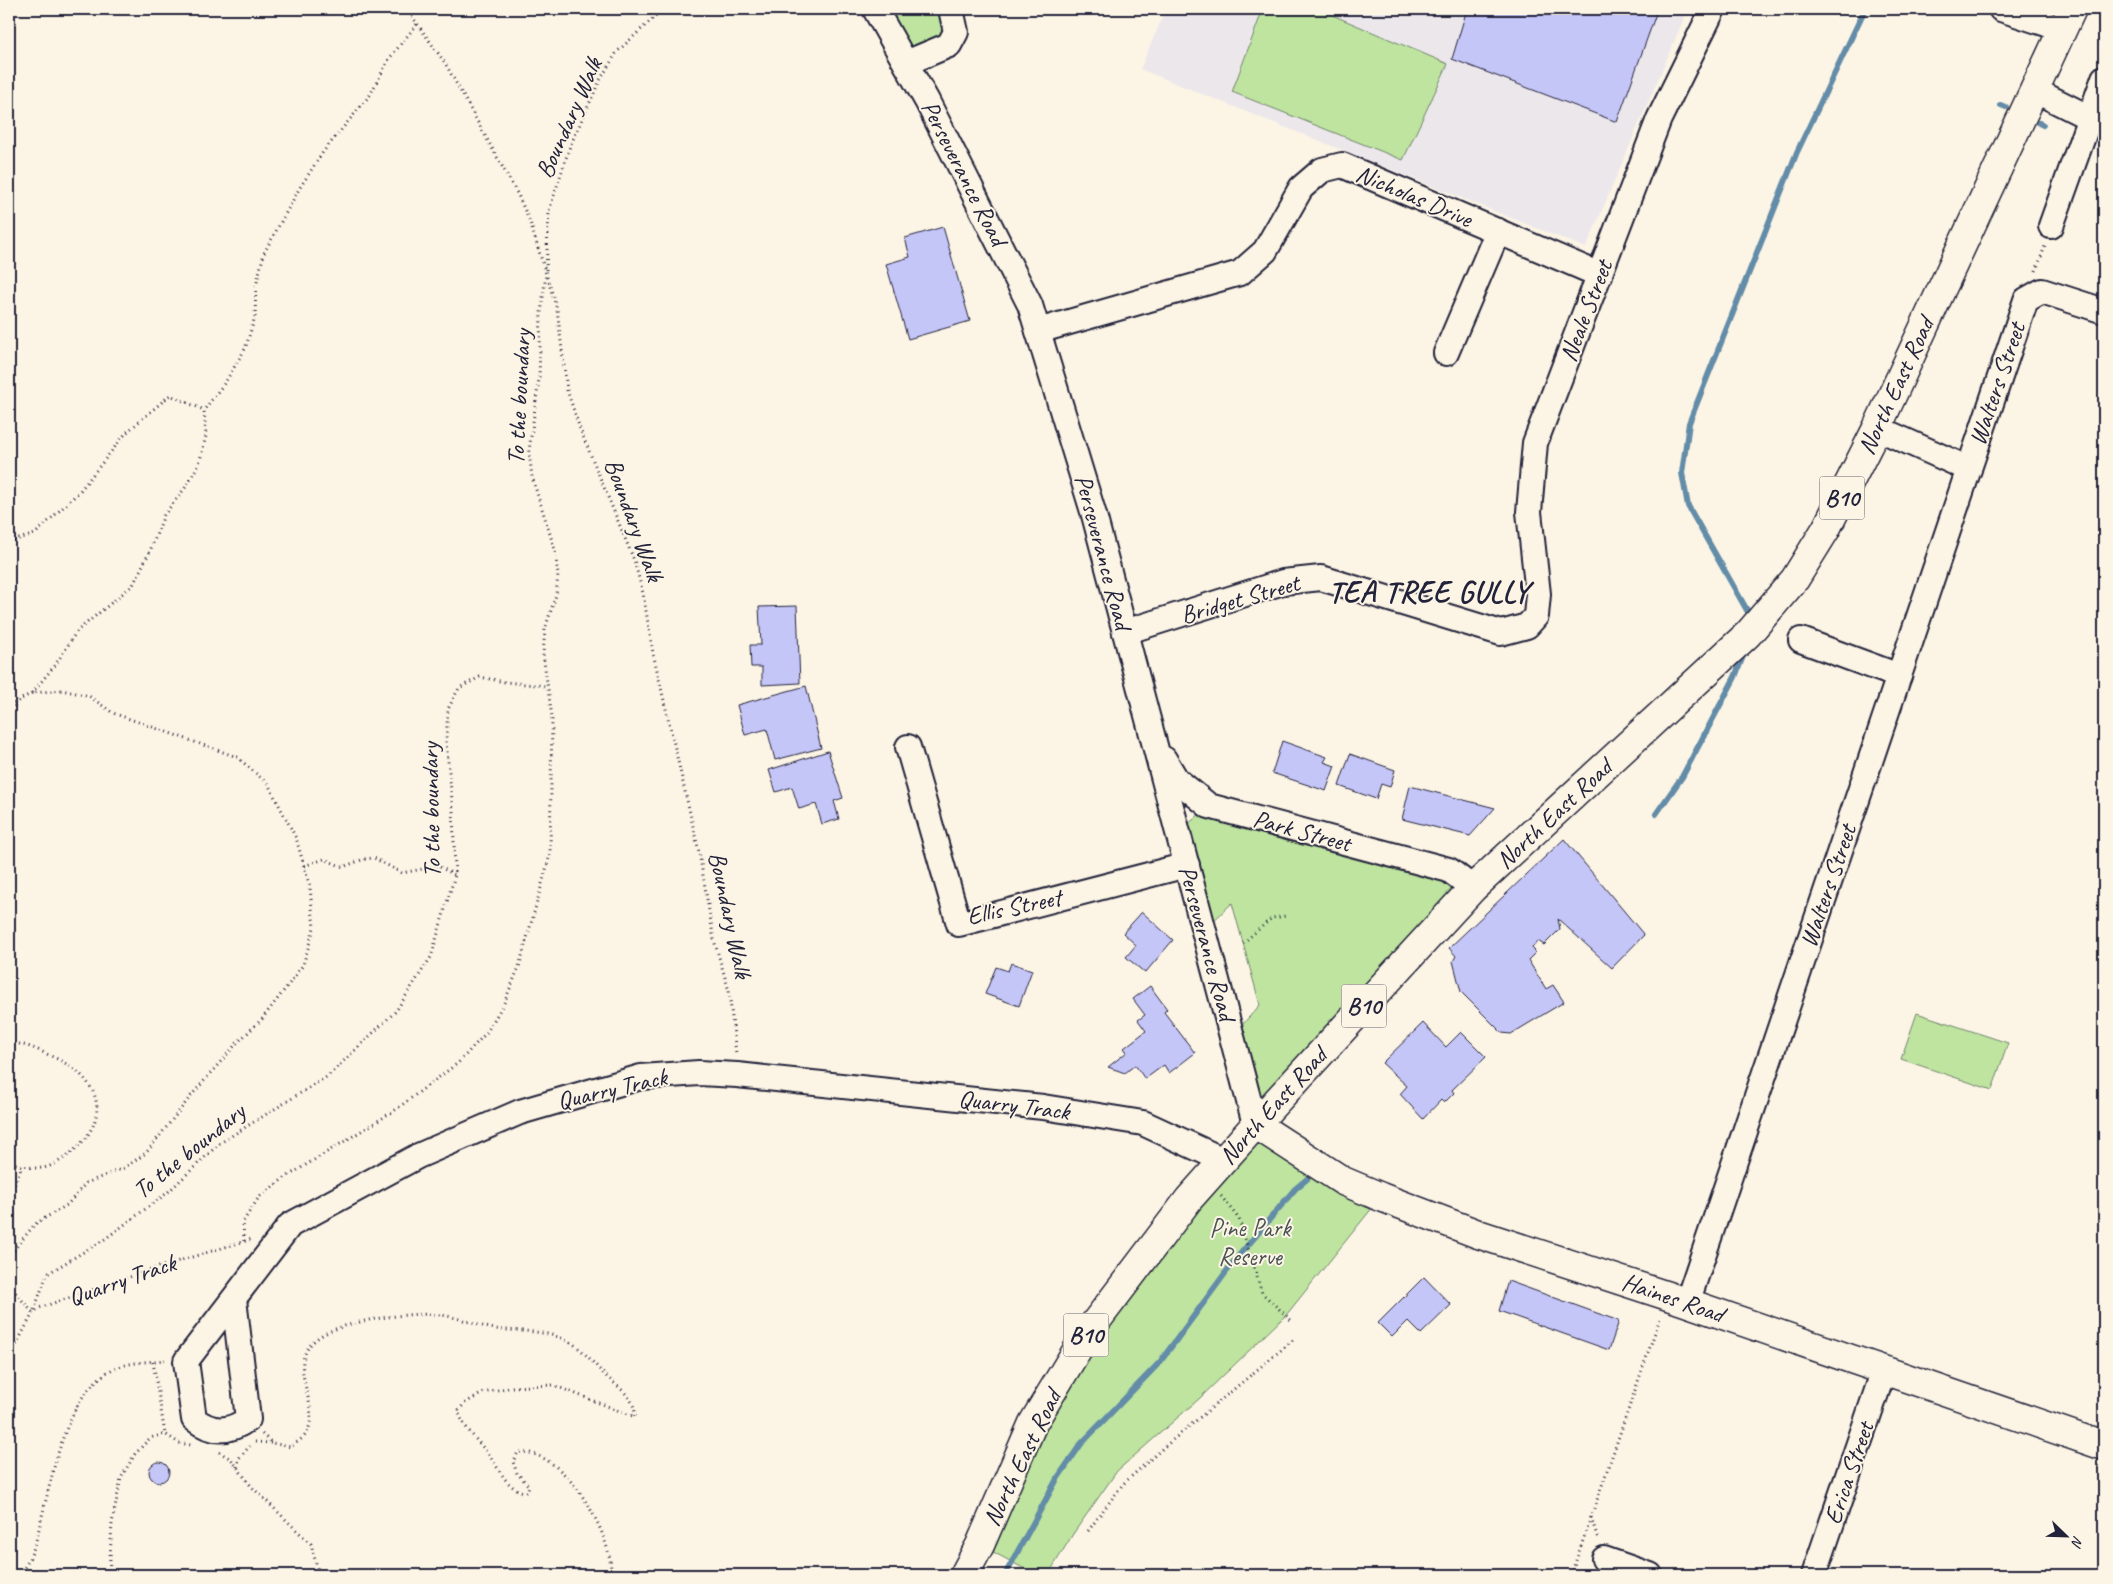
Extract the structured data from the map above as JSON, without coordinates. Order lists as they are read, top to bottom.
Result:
{
  "streets": {
    "main road": ["North East Road", "B10", "Haines Road"],
    "street": [
      "Perseverance Road",
      "Nicholas Drive",
      "Neale Street",
      "Walters Street",
      "Bridget Street",
      "Park Street",
      "Ellis Street",
      "Quarry Track",
      "Erica Street"
    ],
    "path": ["Boundary Walk", "To the boundary"]
  },
  "crossings": [
    ["Boundary Walk", "To the boundary"],
    ["Boundary Walk", "Quarry Track"],
    ["Perseverance Road", "Nicholas Drive"],
    ["Perseverance Road", "North East Road"],
    ["Perseverance Road", "Bridget Street"],
    ["Perseverance Road", "Park Street"],
    ["Perseverance Road", "Ellis Street"],
    ["Perseverance Road", "Haines Road"],
    ["Nicholas Drive", "Neale Street"],
    ["Neale Street", "Bridget Street"],
    ["Walters Street", "North East Road"],
    ["Walters Street", "Haines Road"],
    ["North East Road", "Park Street"],
    ["North East Road", "Quarry Track"],
    ["North East Road", "Haines Road"],
    ["To the boundary", "Quarry Track"],
    ["Haines Road", "Erica Street"]
  ],
  "districts": ["TEA TREE GULLY"],
  "parks": ["Pine Park Reserve"],
  "north": "bottom right"
}
